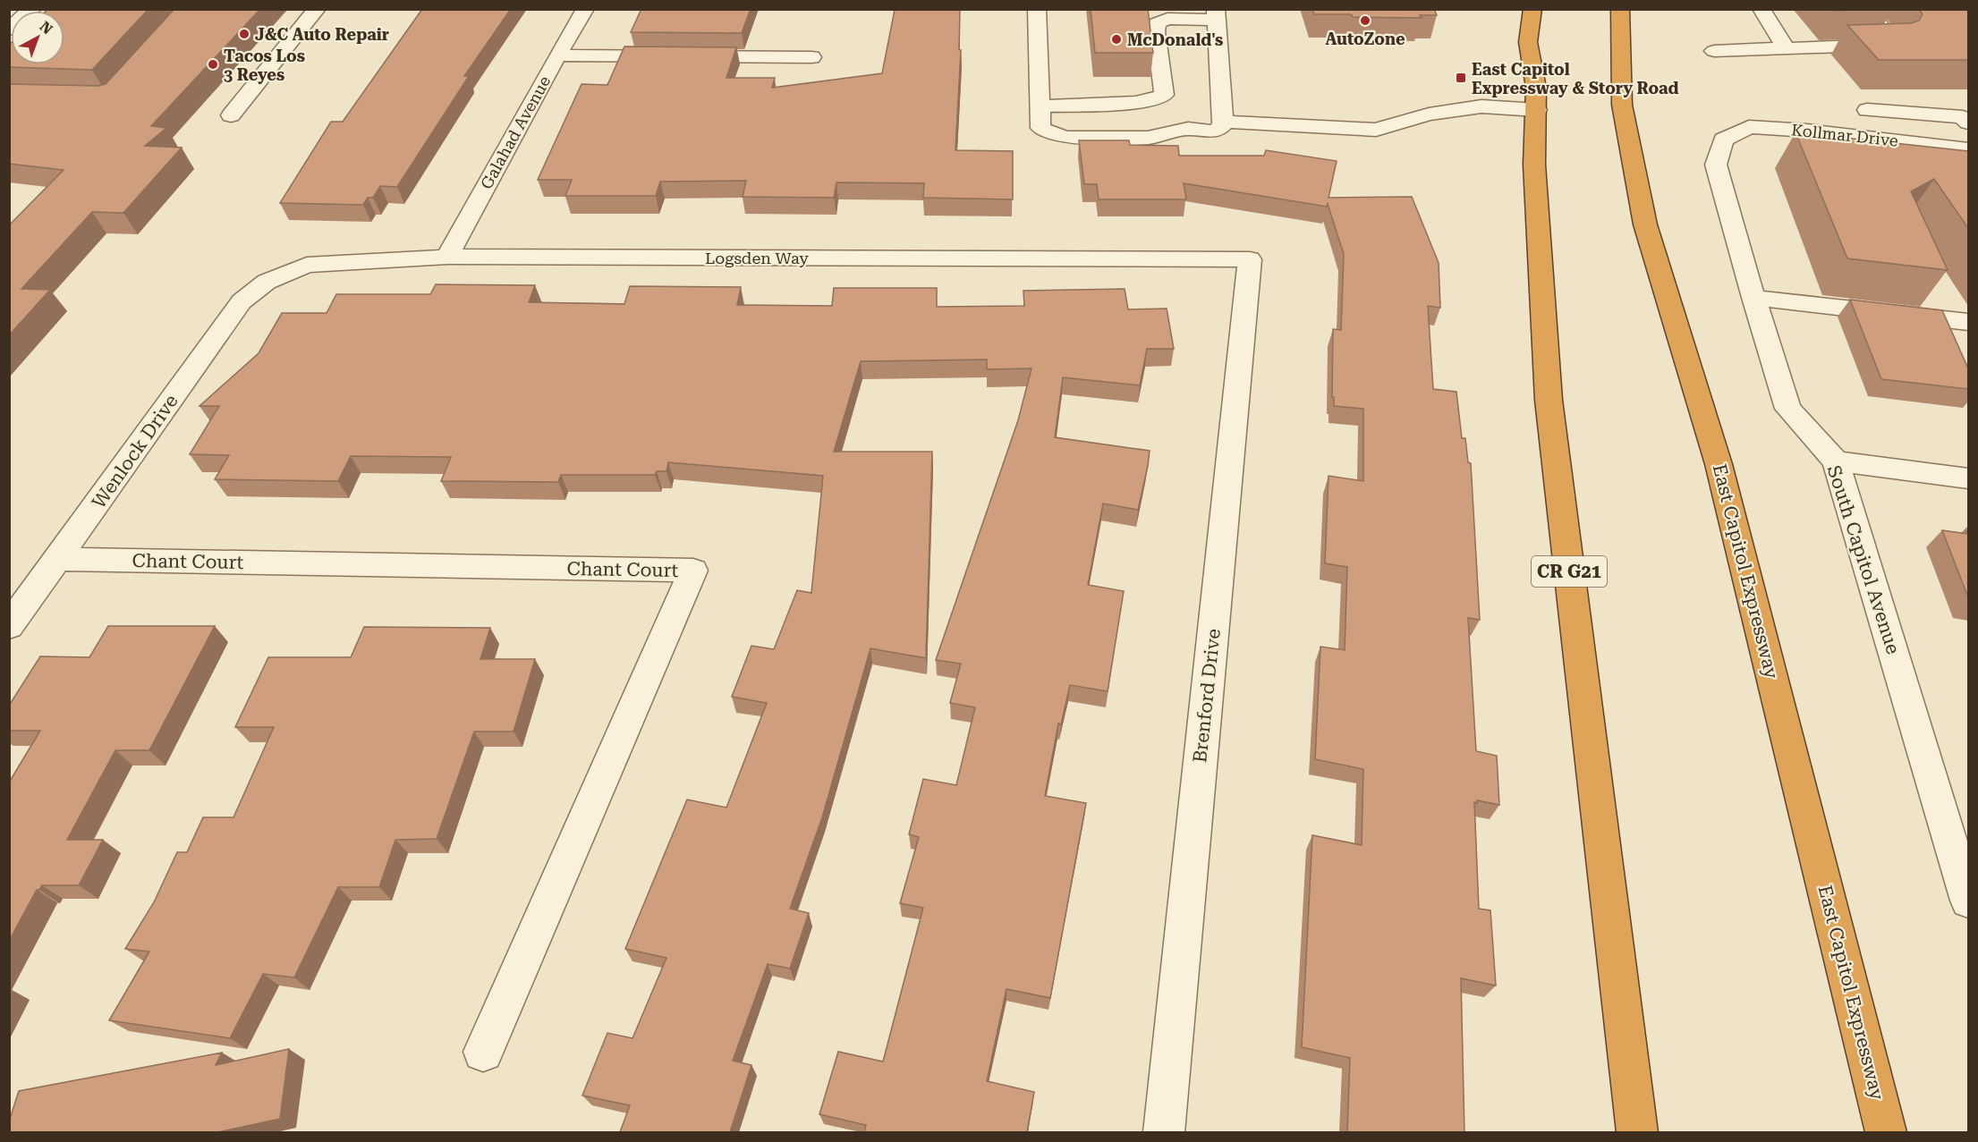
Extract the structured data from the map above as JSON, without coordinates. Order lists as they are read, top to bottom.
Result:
{
  "streets": {
    "highway": ["CR G21", "East Capitol Expressway"],
    "street": [
      "Galahad Avenue",
      "Kollmar Drive",
      "Logsden Way",
      "Wenlock Drive",
      "South Capitol Avenue",
      "Chant Court",
      "Brenford Drive"
    ]
  },
  "crossings": [
    ["Galahad Avenue", "Logsden Way"],
    ["Kollmar Drive", "South Capitol Avenue"],
    ["Logsden Way", "Wenlock Drive"],
    ["Logsden Way", "Brenford Drive"],
    ["Wenlock Drive", "Chant Court"]
  ],
  "places": {
    "other": [
      "AutoZone",
      "J&C Auto Repair",
      "McDonald's",
      "Tacos Los 3 Reyes"
    ],
    "transit": ["East Capitol Expressway & Story Road"]
  },
  "north": "top right"
}
